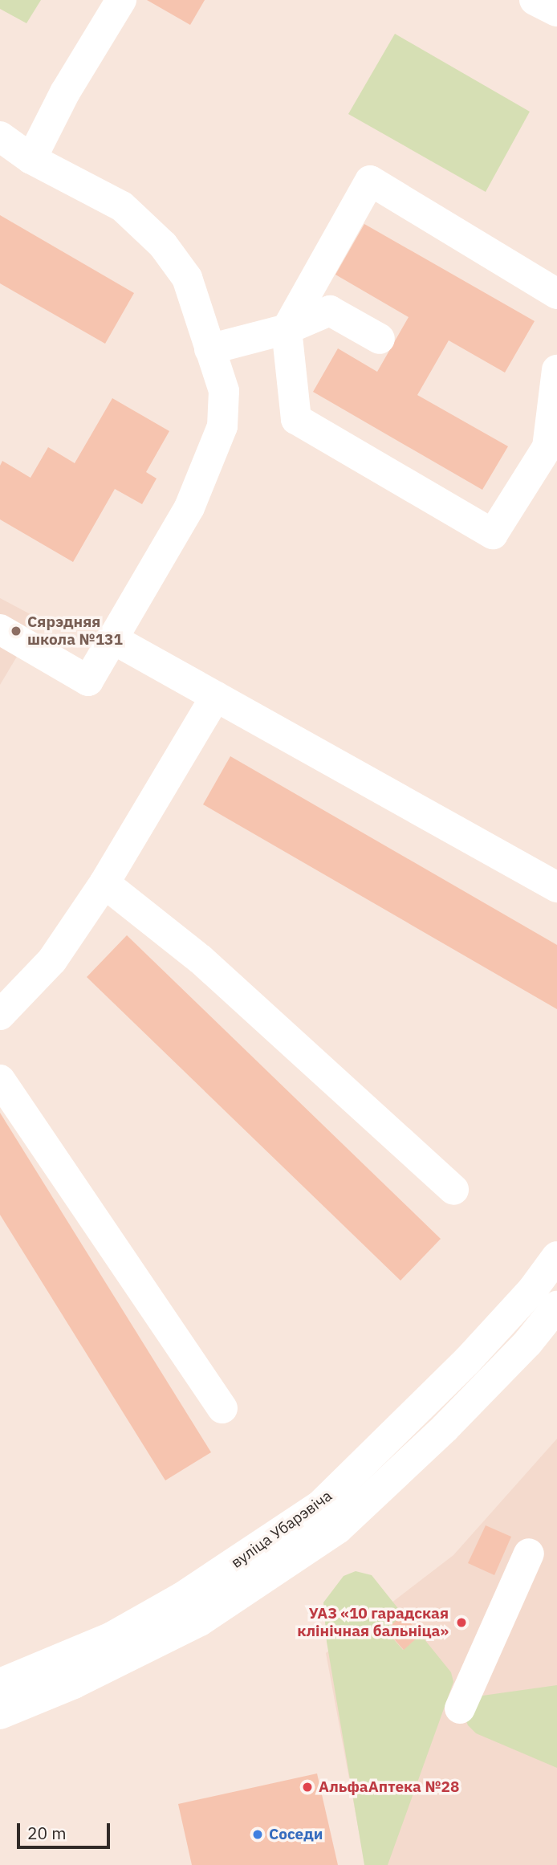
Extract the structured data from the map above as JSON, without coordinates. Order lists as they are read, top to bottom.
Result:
{
  "streets": {
    "main road": ["вуліца Убарэвіча"]
  },
  "places": [
    "Сярэдняя школа №131",
    "УАЗ «10 гарадская клінічная бальніца»",
    "АльфаАптека №28",
    "Соседи"
  ],
  "scale_bar": "20 m"
}
